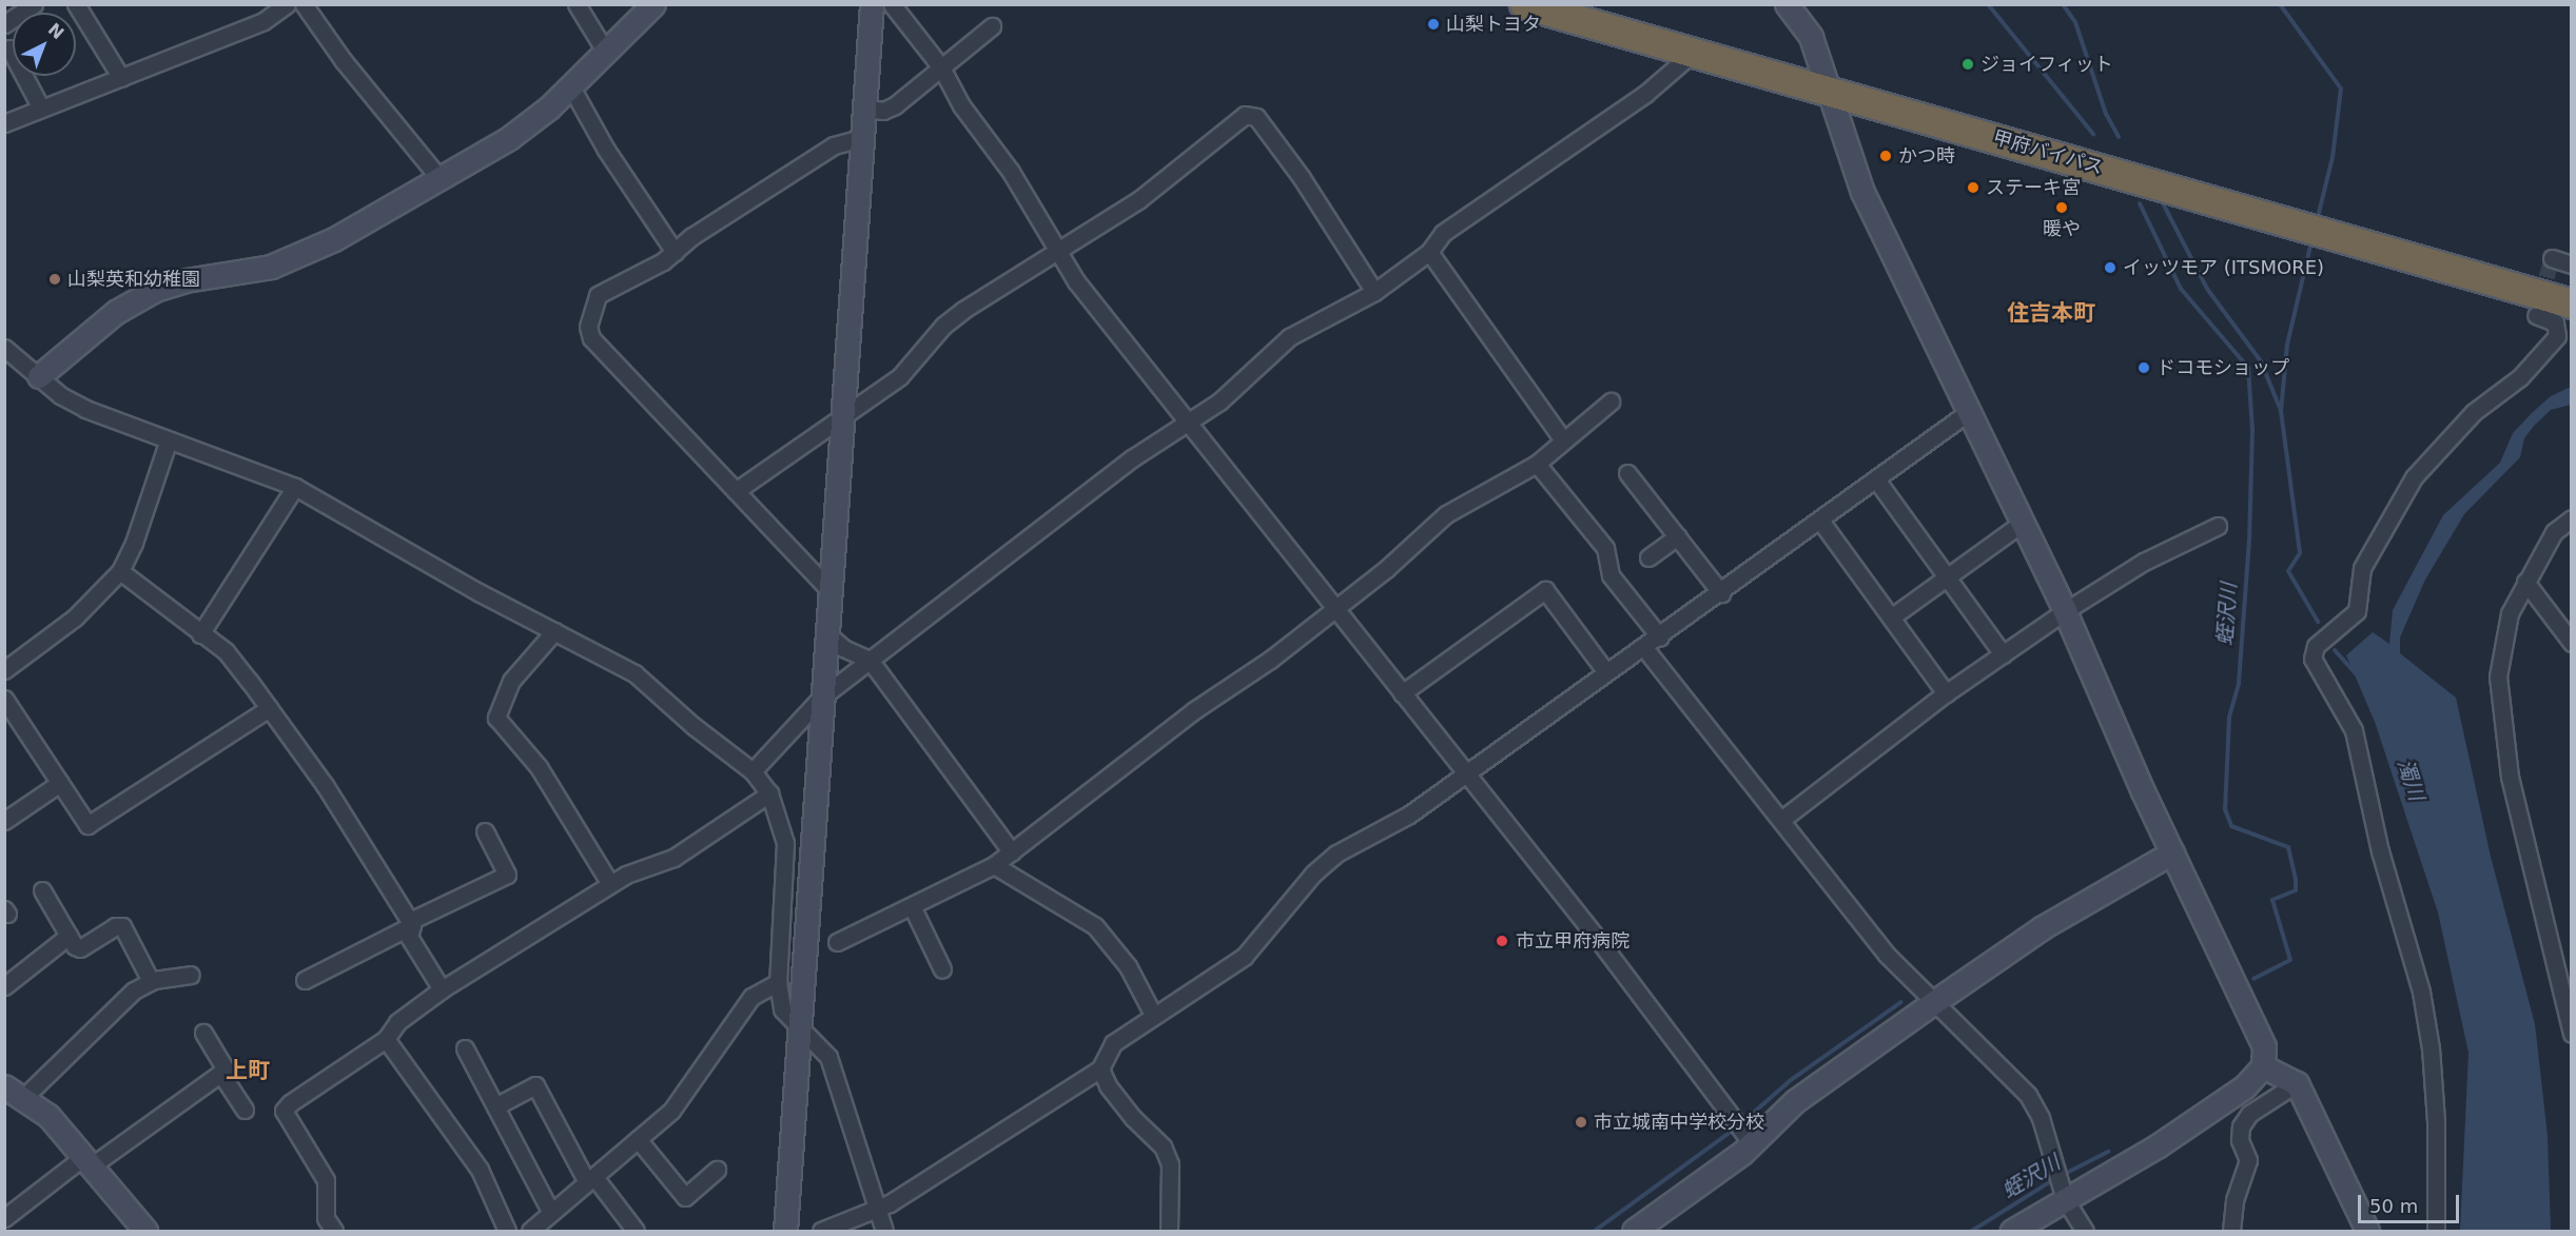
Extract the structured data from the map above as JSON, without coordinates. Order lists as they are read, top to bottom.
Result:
{
  "streets": {
    "highway": ["甲府バイパス"]
  },
  "districts": ["住吉本町", "上町"],
  "water": ["蛭沢川", "濁川"],
  "places": [
    "山梨トヨタ",
    "ジョイフィット",
    "かつ時",
    "ステーキ宮",
    "暖や",
    "イッツモア (ITSMORE)",
    "山梨英和幼稚園",
    "ドコモショップ",
    "市立甲府病院",
    "市立城南中学校分校"
  ],
  "scale_bar": "50 m",
  "north": "top right"
}
